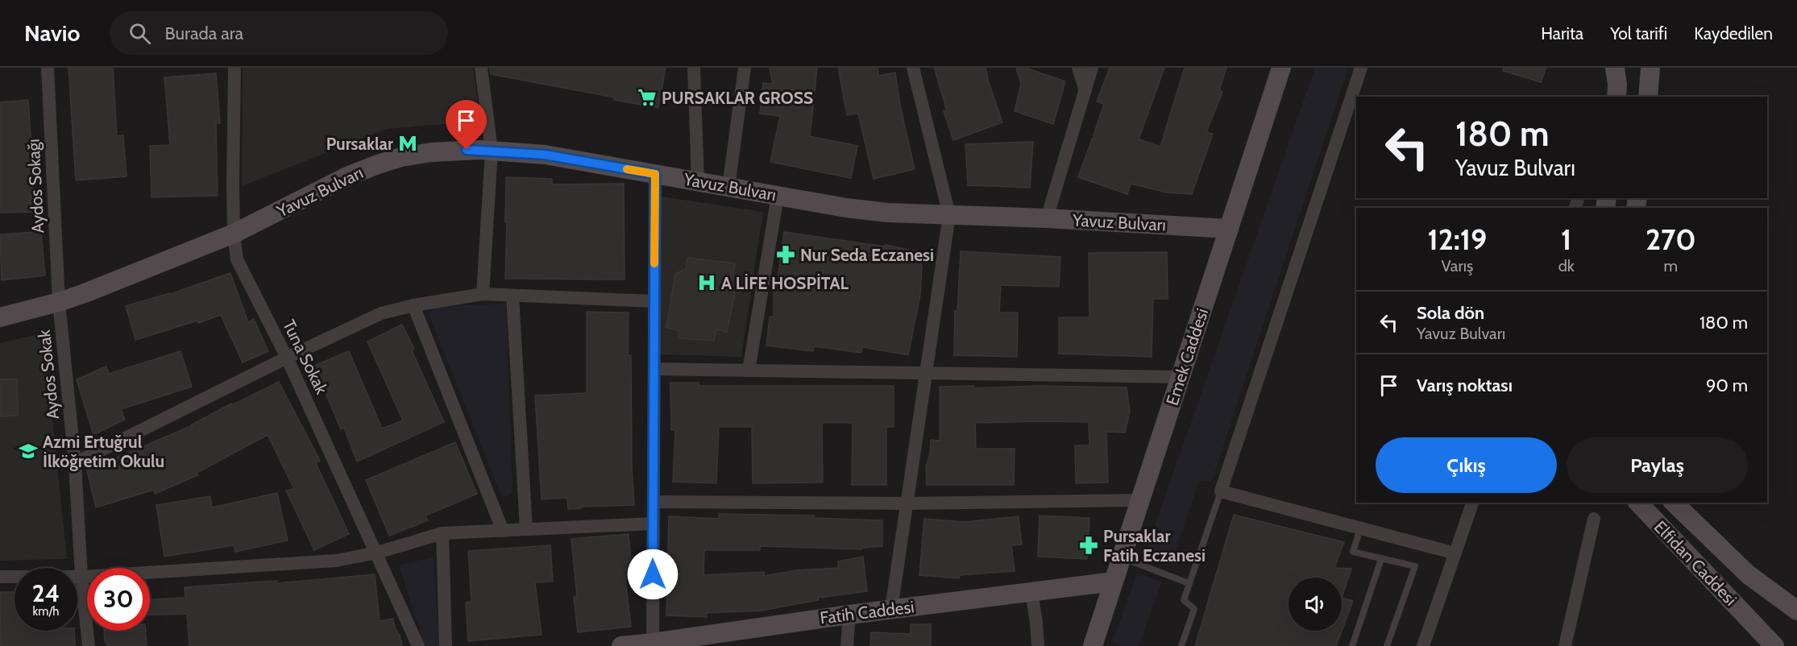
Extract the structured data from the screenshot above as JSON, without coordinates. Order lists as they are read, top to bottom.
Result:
{
  "streets": {
    "street": [
      "Aydos Sokağı",
      "Yavuz Bulvarı",
      "Tuna Sokak",
      "Emek Caddesi",
      "Aydos Sokak",
      "Elfidan Caddesi",
      "Fatih Caddesi"
    ]
  },
  "crossings": [
    ["Aydos Sokağı", "Yavuz Bulvarı"],
    ["Aydos Sokağı", "Aydos Sokak"],
    ["Yavuz Bulvarı", "Tuna Sokak"],
    ["Yavuz Bulvarı", "Emek Caddesi"],
    ["Yavuz Bulvarı", "Aydos Sokak"],
    ["Emek Caddesi", "Fatih Caddesi"]
  ],
  "places": {
    "supermarket": ["PURSAKLAR GROSS"],
    "metro station": ["Pursaklar"],
    "pharmacy": ["Nur Seda Eczanesi", "Pursaklar Fatih Eczanesi"],
    "hospital": ["A LİFE HOSPİTAL"],
    "school or university": ["Azmi Ertuğrul İlköğretim Okulu"]
  },
  "page": {
    "header": "Navio",
    "search": "Burada ara",
    "nav": ["Harita", "Yol tarifi", "Kaydedilen"],
    "turn": ["180 m", "Yavuz Bulvarı"],
    "eta": [
      "12:19",
      "Varış",
      "1",
      "dk",
      "270",
      "m"
    ],
    "list": [
      {
        "name": "Sola dön",
        "note": "Yavuz Bulvarı",
        "value": "180 m"
      },
      {
        "name": "Varış noktası",
        "value": "90 m"
      }
    ],
    "buttons": ["Çıkış", "Paylaş"],
    "speed": "24 km/h",
    "limit": "30"
  }
}
